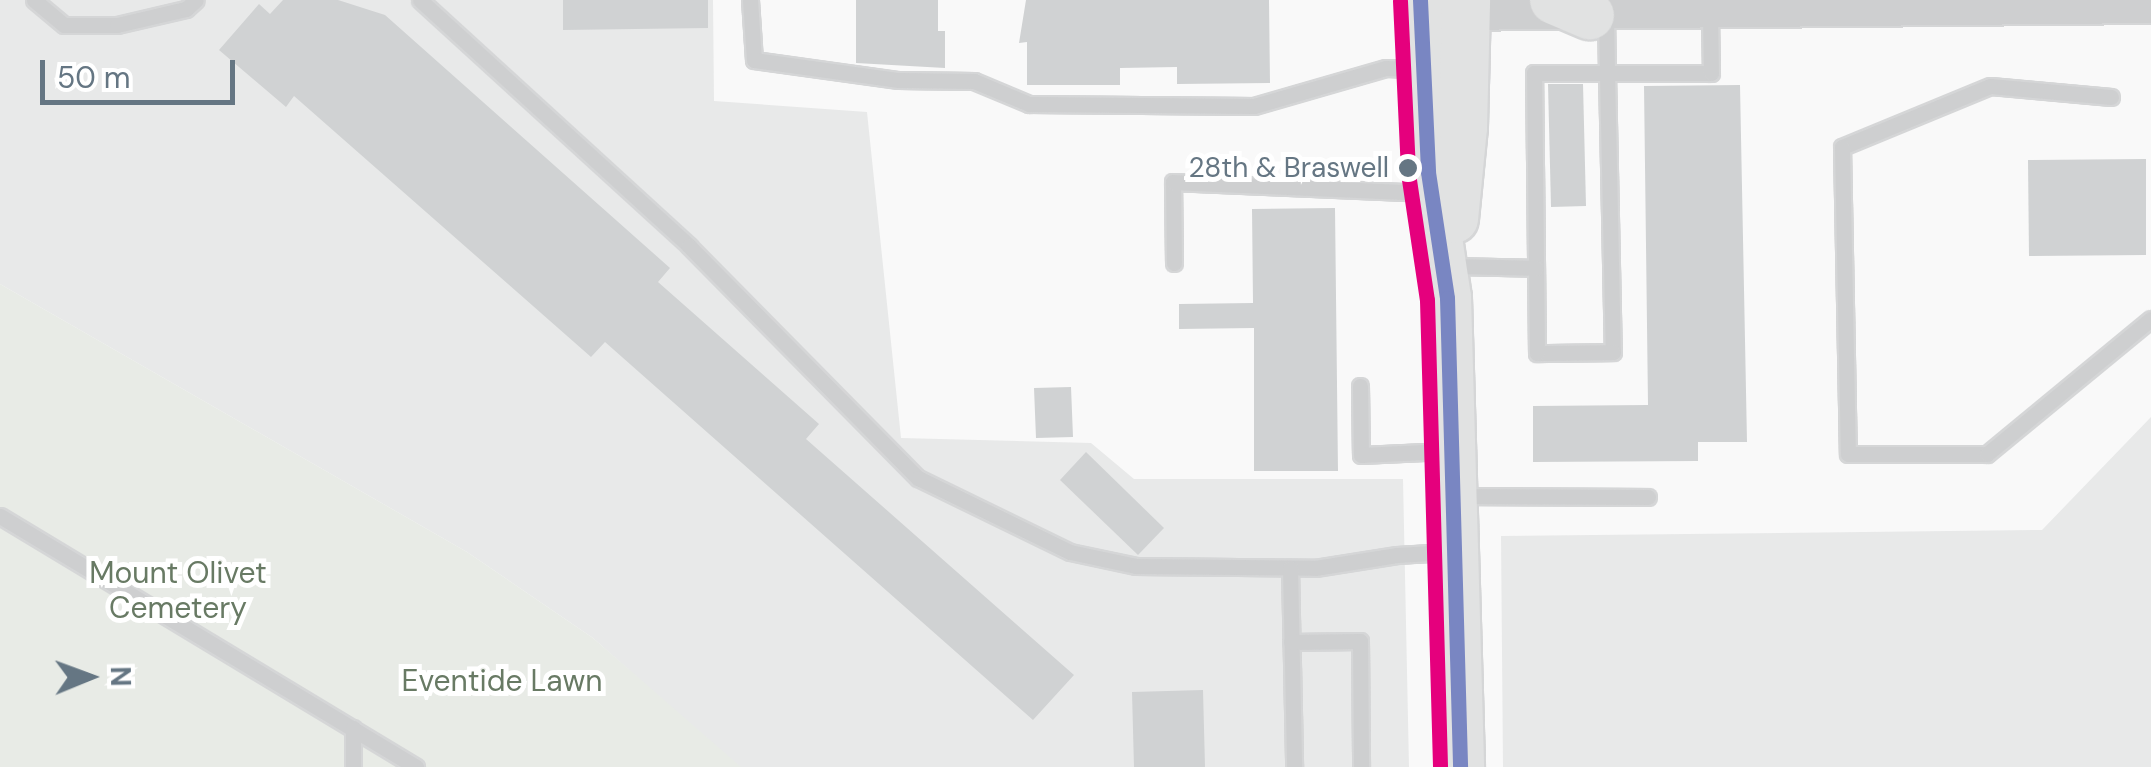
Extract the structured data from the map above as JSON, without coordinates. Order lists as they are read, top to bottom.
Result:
{
  "parks": ["Mount Olivet Cemetery", "Eventide Lawn"],
  "places": ["28th & Braswell"],
  "scale_bar": "50 m",
  "north": "right"
}
